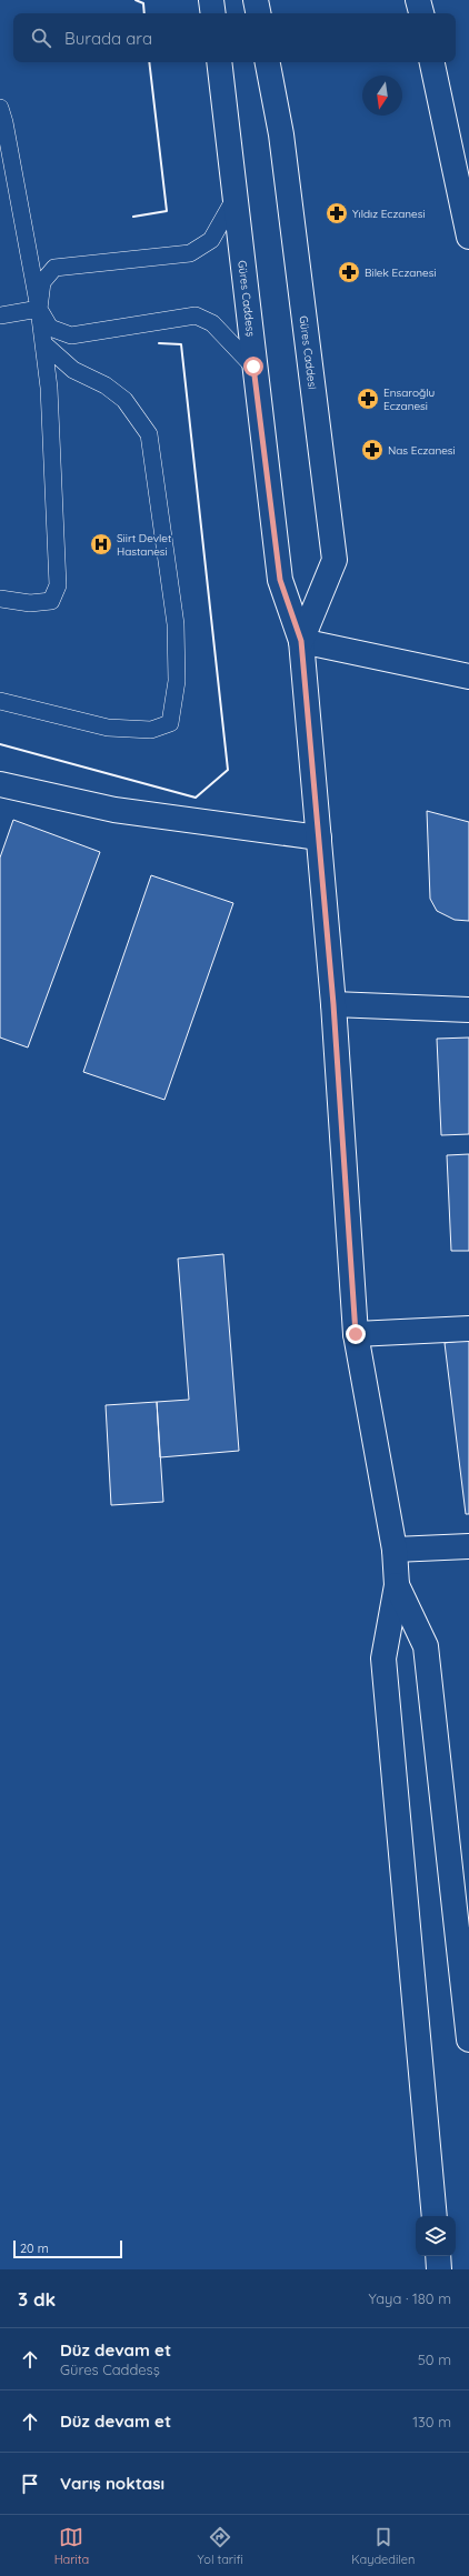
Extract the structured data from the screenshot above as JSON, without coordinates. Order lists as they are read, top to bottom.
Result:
{
  "streets": {
    "street": ["Güres Caddesş", "Güres Caddesi"]
  },
  "crossings": [
    ["Güres Caddesş", "Güres Caddesi"]
  ],
  "places": {
    "pharmacy": [
      "Yıldız Eczanesi",
      "Bilek Eczanesi",
      "Ensaroğlu Eczanesi",
      "Nas Eczanesi"
    ],
    "hospital": ["Siirt Devlet Hastanesi"]
  },
  "scale_bar": "20 m",
  "north": "bottom",
  "page": {
    "search": "Burada ara",
    "scale": "20 m",
    "heading": ["3 dk", "Yaya · 180 m"],
    "list": [
      ["Düz devam et", "Güres Caddesş", "50 m"],
      ["Düz devam et", "130 m"],
      "Varış noktası"
    ],
    "nav": ["Harita", "Yol tarifi", "Kaydedilen"]
  }
}
